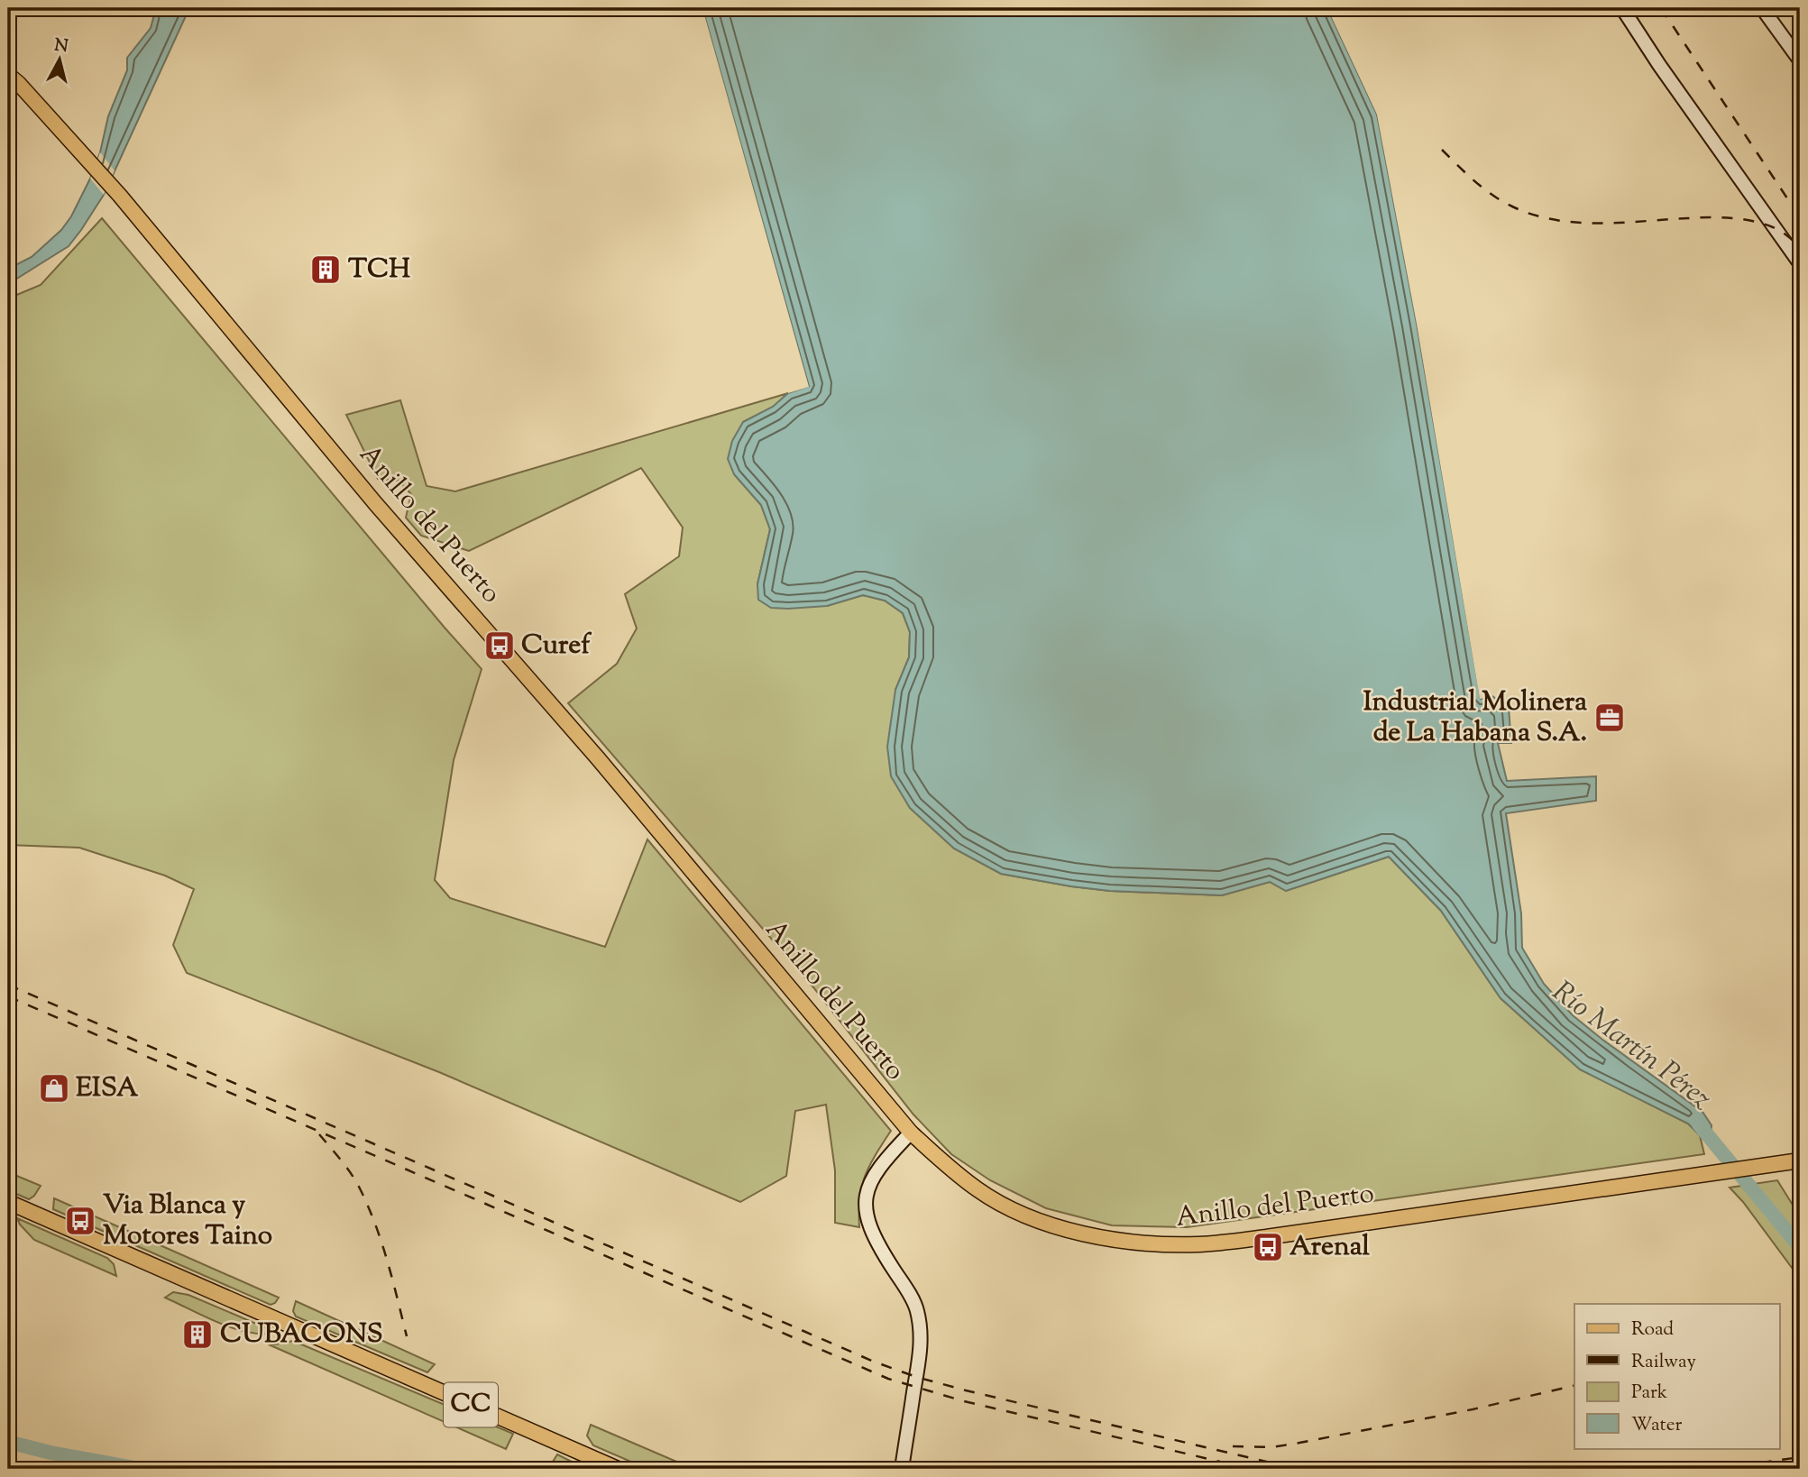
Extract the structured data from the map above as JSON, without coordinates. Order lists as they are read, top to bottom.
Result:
{
  "streets": {
    "main road": ["Anillo del Puerto", "CC"]
  },
  "water": ["Río Martín Pérez"],
  "places": {
    "building": ["TCH", "CUBACONS"],
    "bus stop": ["Curef", "Via Blanca y Motores Taino", "Arenal"],
    "office": ["Industrial Molinera de La Habana S.A."],
    "shop": ["EISA"]
  },
  "legend": [
    "Road",
    "Railway",
    "Park",
    "Water"
  ],
  "north": "top"
}
